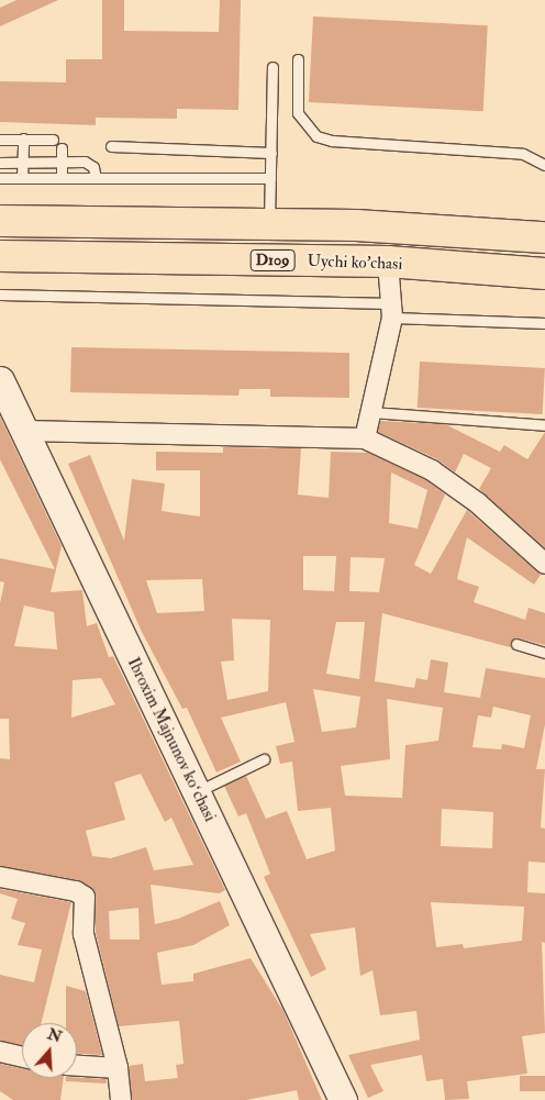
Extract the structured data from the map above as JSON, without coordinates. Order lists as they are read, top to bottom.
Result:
{
  "streets": {
    "main road": ["D109", "Uychi ko'chasi"],
    "street": ["Ibroxim Majnunov koʻchasi"]
  },
  "north": "top"
}
